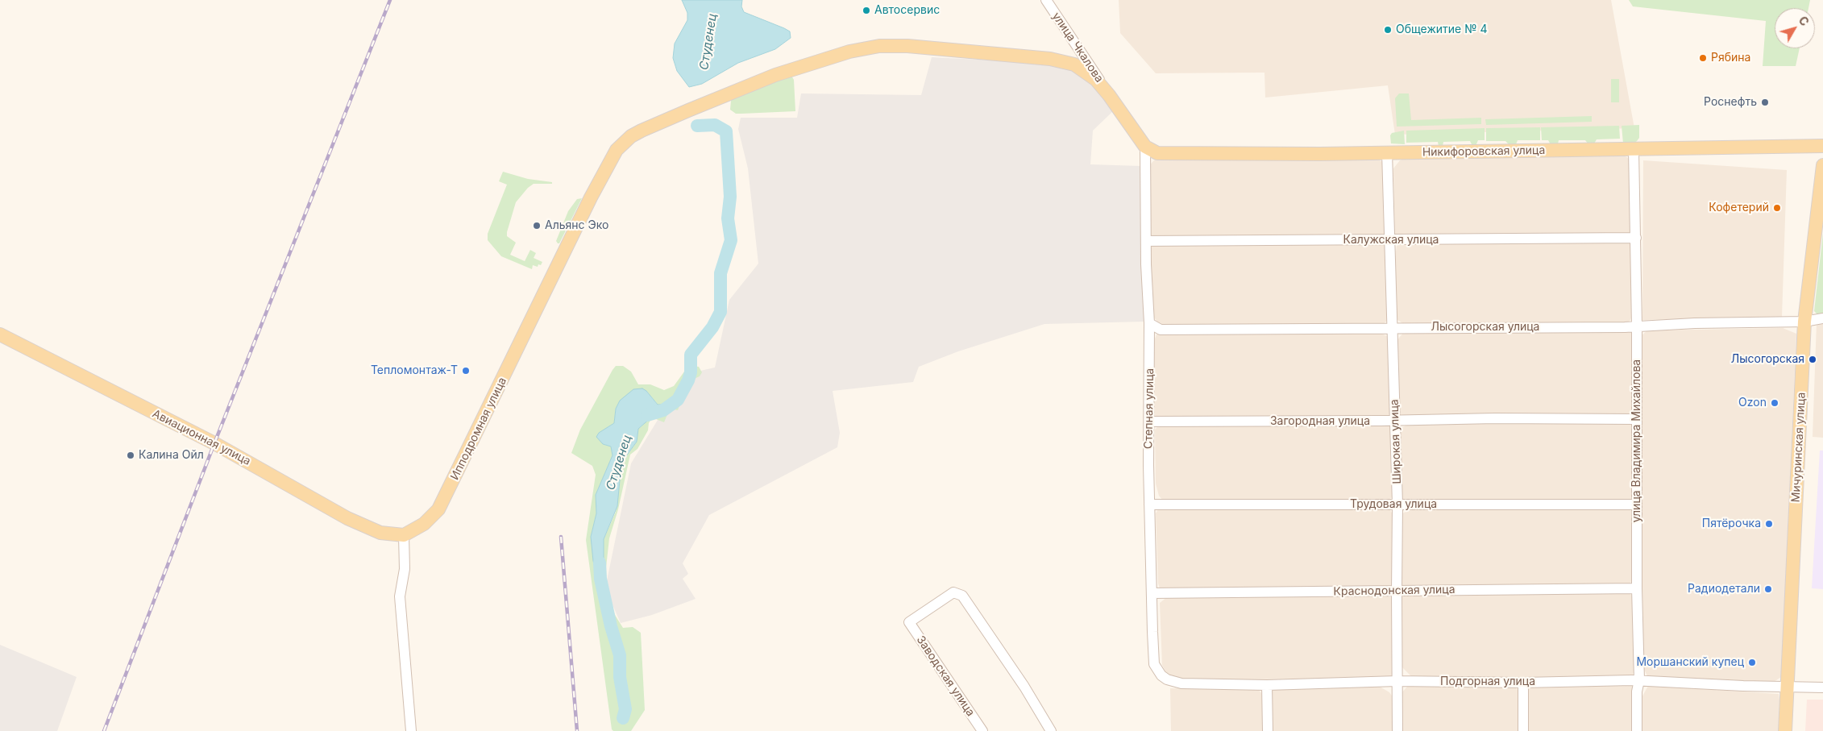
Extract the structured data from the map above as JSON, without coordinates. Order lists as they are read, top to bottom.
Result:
{
  "streets": {
    "main road": [
      "Никифоровская улица",
      "Ипподромная улица",
      "Авиационная улица",
      "Мичуринская улица"
    ],
    "street": [
      "улица Чкалова",
      "Калужская улица",
      "Лысогорская улица",
      "Степная улица",
      "Загородная улица",
      "улица Владимира Михайлова",
      "Широкая улица",
      "Трудовая улица",
      "Краснодонская улица",
      "Заводская улица",
      "Подгорная улица"
    ]
  },
  "crossings": [
    ["улица Чкалова", "Ипподромная улица"],
    ["Никифоровская улица", "Степная улица"],
    ["Никифоровская улица", "Ипподромная улица"],
    ["Никифоровская улица", "улица Владимира Михайлова"],
    ["Никифоровская улица", "Широкая улица"],
    ["Калужская улица", "Степная улица"],
    ["Калужская улица", "улица Владимира Михайлова"],
    ["Калужская улица", "Широкая улица"],
    ["Лысогорская улица", "Степная улица"],
    ["Лысогорская улица", "улица Владимира Михайлова"],
    ["Лысогорская улица", "Широкая улица"],
    ["Лысогорская улица", "Мичуринская улица"],
    ["Степная улица", "Загородная улица"],
    ["Степная улица", "Ипподромная улица"],
    ["Степная улица", "Трудовая улица"],
    ["Степная улица", "Краснодонская улица"],
    ["Степная улица", "Подгорная улица"],
    ["Загородная улица", "улица Владимира Михайлова"],
    ["Загородная улица", "Широкая улица"],
    ["Ипподромная улица", "Авиационная улица"],
    ["улица Владимира Михайлова", "Трудовая улица"],
    ["улица Владимира Михайлова", "Краснодонская улица"],
    ["улица Владимира Михайлова", "Подгорная улица"],
    ["Широкая улица", "Трудовая улица"],
    ["Широкая улица", "Краснодонская улица"],
    ["Широкая улица", "Подгорная улица"],
    ["Мичуринская улица", "Подгорная улица"]
  ],
  "water": ["Студенец"],
  "places": [
    "Автосервис",
    "Общежитие № 4",
    "Рябина",
    "Роснефть",
    "Кофетерий",
    "Альянс Эко",
    "Лысогорская",
    "Тепломонтаж-Т",
    "Ozon",
    "Калина Ойл",
    "Пятёрочка",
    "Радиодетали",
    "Моршанский купец"
  ],
  "north": "top right"
}
